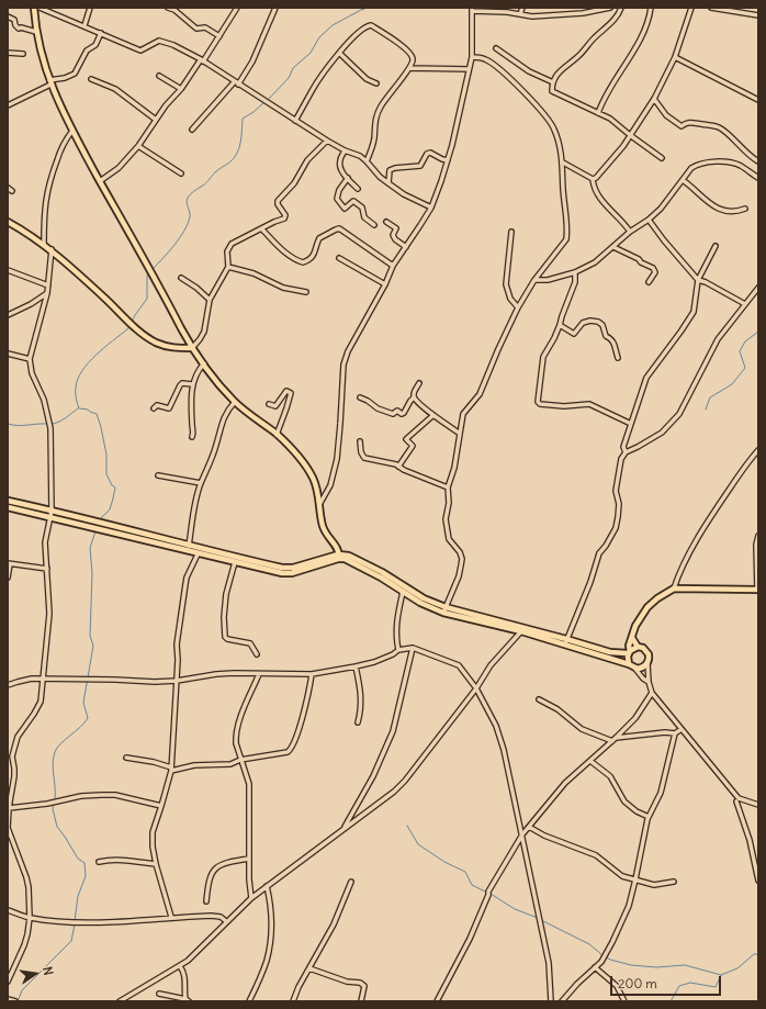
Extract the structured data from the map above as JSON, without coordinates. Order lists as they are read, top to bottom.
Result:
{
  "scale_bar": "200 m",
  "north": "right"
}
